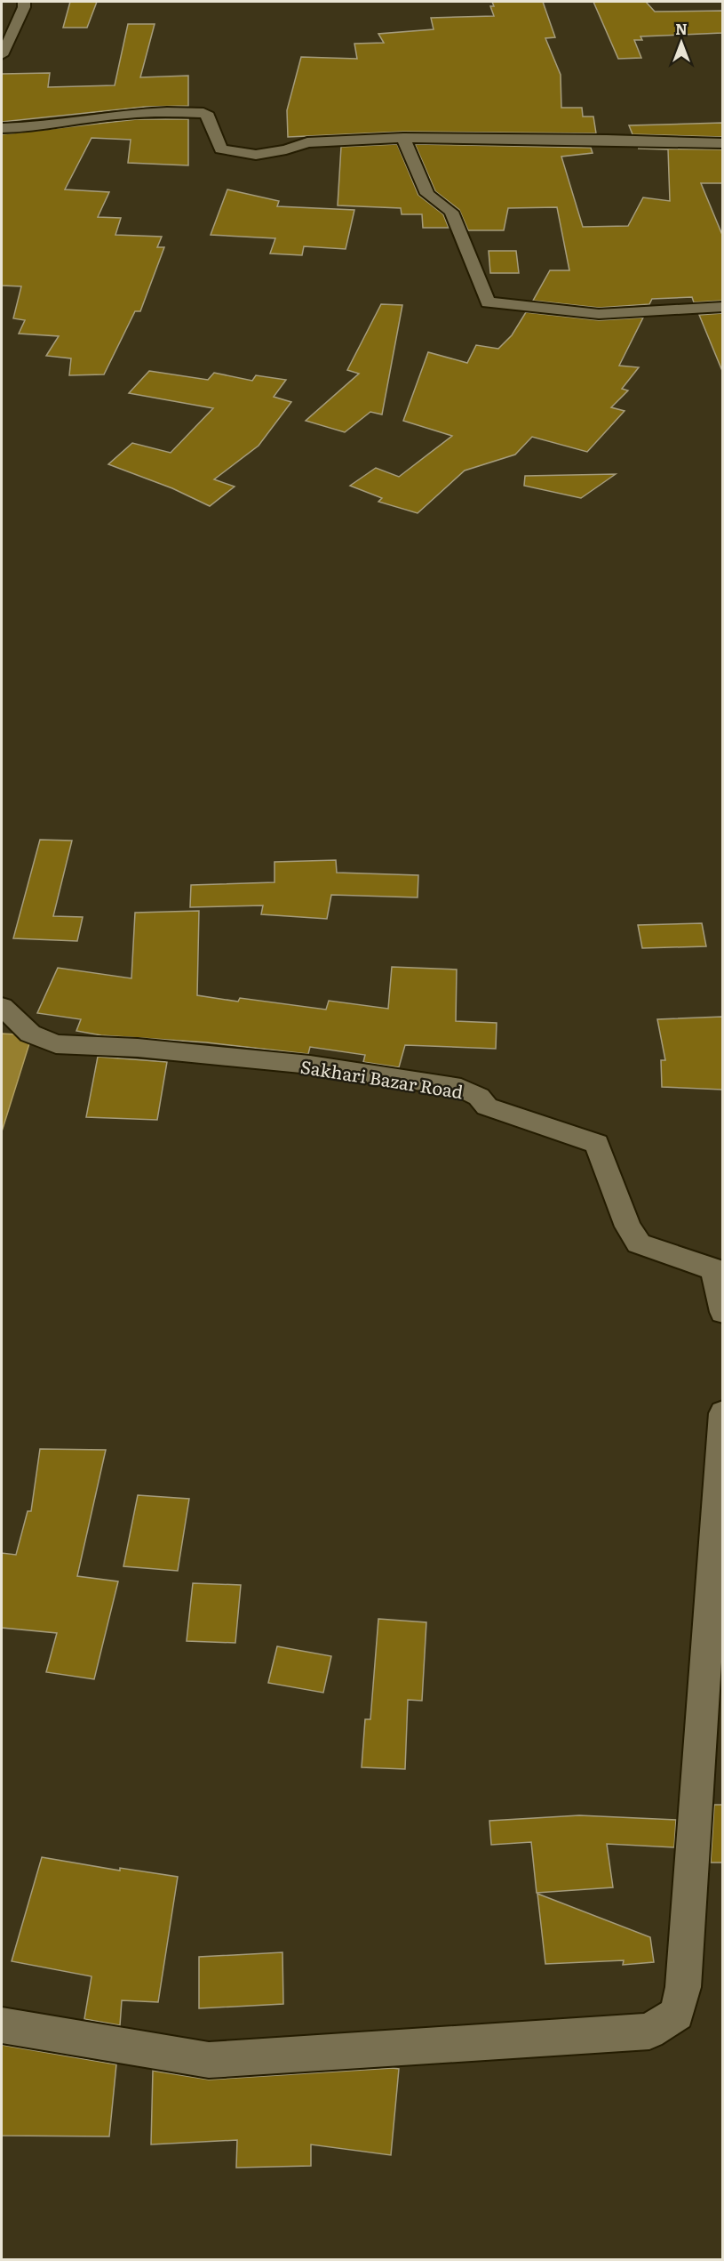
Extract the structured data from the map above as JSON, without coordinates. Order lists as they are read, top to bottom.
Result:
{
  "streets": {
    "street": ["Sakhari Bazar Road"]
  },
  "north": "top"
}
